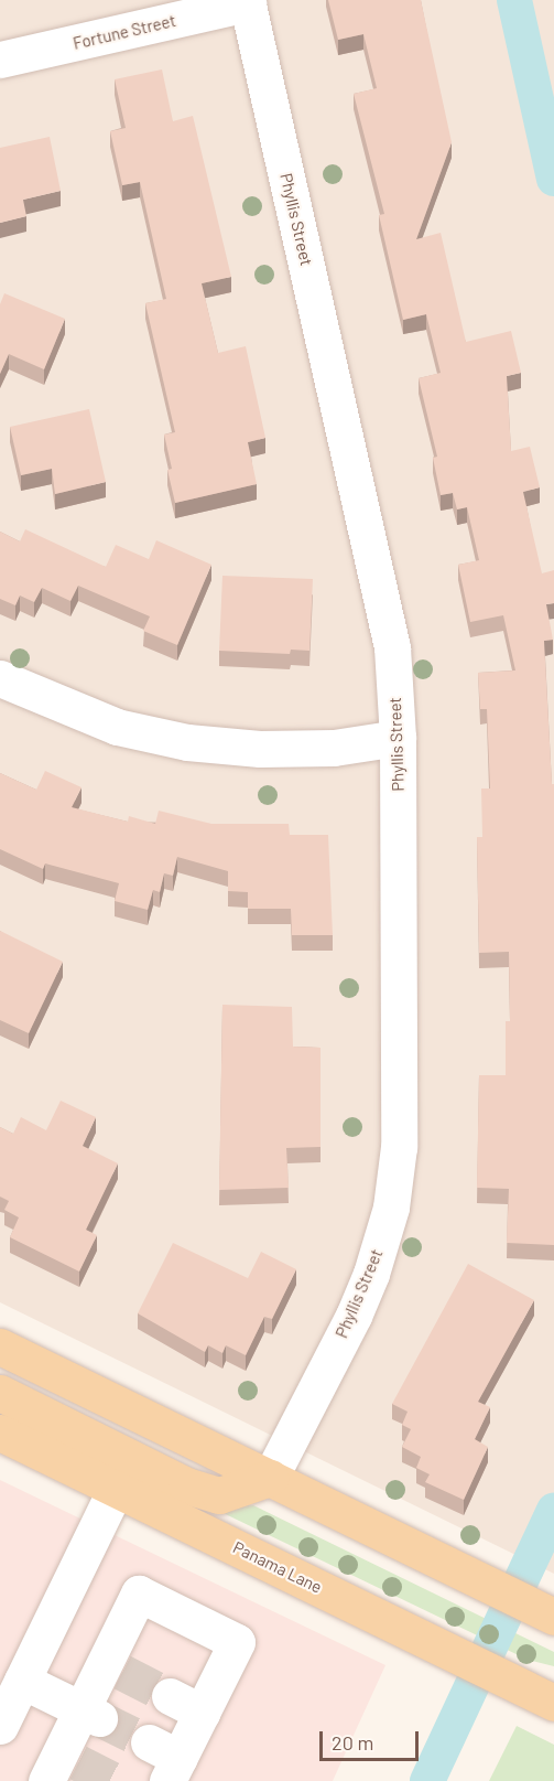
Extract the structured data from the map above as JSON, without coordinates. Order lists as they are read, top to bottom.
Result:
{
  "streets": {
    "main road": ["Panama Lane"],
    "street": ["Fortune Street", "Phyllis Street"]
  },
  "crossings": [
    ["Fortune Street", "Phyllis Street"]
  ],
  "scale_bar": "20 m"
}
